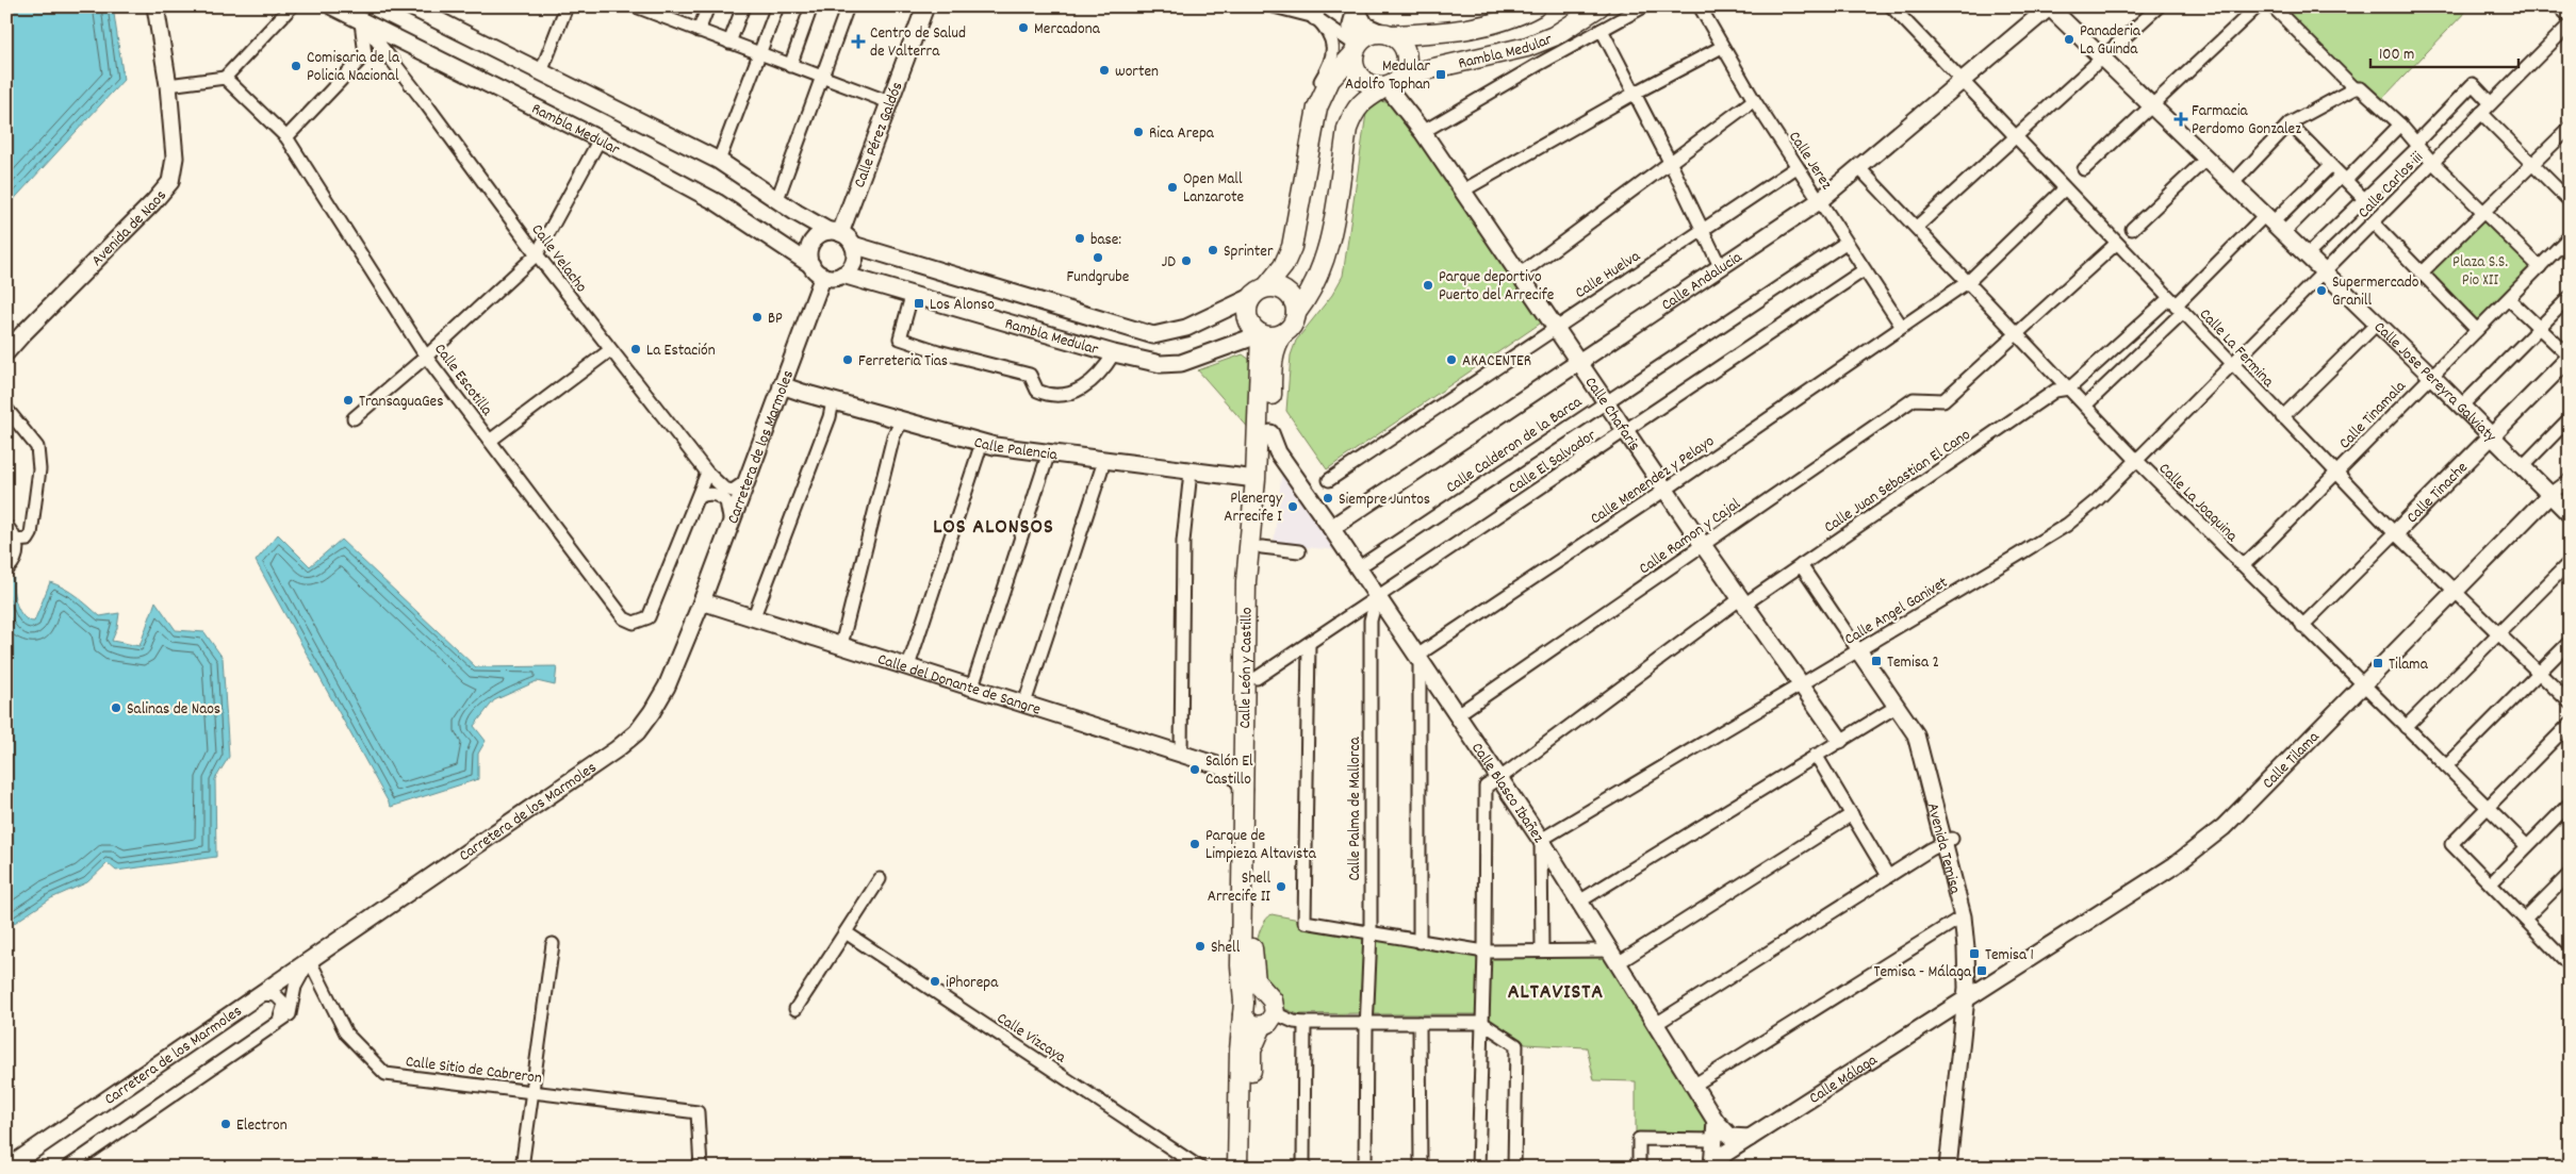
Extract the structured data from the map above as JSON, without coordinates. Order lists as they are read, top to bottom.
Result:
{
  "streets": {
    "main road": ["Rambla Medular", "Calle León y Castillo"],
    "street": [
      "Calle Pérez Galdós",
      "Calle Jerez",
      "Calle Carlos iii",
      "Avenida de Naos",
      "Calle Velacho",
      "Calle Huelva",
      "Calle Andalucia",
      "Calle La Fermina",
      "Calle Escotilla",
      "Calle Jose Pereyra Galviaty",
      "Calle Chafaris",
      "Calle Tinamala",
      "Calle Calderon de la Barca",
      "Calle Palencia",
      "Carretera de los Marmoles",
      "Calle El Salvador",
      "Calle Menendez y Pelayo",
      "Calle Juan Sebastian El Cano",
      "Calle Tinache",
      "Calle La Joaquina",
      "Calle Ramon y Cajal",
      "Calle Angel Ganivet",
      "Calle del Donante de Sangre",
      "Calle Tilama",
      "Calle Blasco Ibañez",
      "Calle Palma de Mallorca",
      "Avenida Temisa",
      "Calle Vizcaya",
      "Calle Sitio de Cabreron",
      "Calle Málaga"
    ]
  },
  "crossings": [
    ["Rambla Medular", "Calle Pérez Galdós"],
    ["Rambla Medular", "Calle Velacho"],
    ["Rambla Medular", "Calle Chafaris"],
    ["Rambla Medular", "Carretera de los Marmoles"],
    ["Rambla Medular", "Calle León y Castillo"],
    ["Calle Pérez Galdós", "Carretera de los Marmoles"],
    ["Calle Jerez", "Calle Huelva"],
    ["Calle Jerez", "Calle Andalucia"],
    ["Calle Jerez", "Calle Calderon de la Barca"],
    ["Calle Jerez", "Calle El Salvador"],
    ["Calle Jerez", "Calle Menendez y Pelayo"],
    ["Calle Carlos iii", "Calle La Fermina"],
    ["Calle Carlos iii", "Calle Jose Pereyra Galviaty"],
    ["Calle Carlos iii", "Calle Angel Ganivet"],
    ["Calle Velacho", "Calle Escotilla"],
    ["Calle Velacho", "Carretera de los Marmoles"],
    ["Calle Huelva", "Calle Chafaris"],
    ["Calle Andalucia", "Calle La Fermina"],
    ["Calle Andalucia", "Calle Jose Pereyra Galviaty"],
    ["Calle Andalucia", "Calle Chafaris"],
    ["Calle Andalucia", "Calle La Joaquina"],
    ["Calle Andalucia", "Calle Blasco Ibañez"],
    ["Calle La Fermina", "Calle Tinamala"],
    ["Calle La Fermina", "Calle Menendez y Pelayo"],
    ["Calle La Fermina", "Calle Juan Sebastian El Cano"],
    ["Calle La Fermina", "Calle Tinache"],
    ["Calle La Fermina", "Calle Angel Ganivet"],
    ["Calle La Fermina", "Calle Tilama"],
    ["Calle Jose Pereyra Galviaty", "Calle Tinamala"],
    ["Calle Jose Pereyra Galviaty", "Calle Tinache"],
    ["Calle Jose Pereyra Galviaty", "Calle Tilama"],
    ["Calle Chafaris", "Calle Calderon de la Barca"],
    ["Calle Chafaris", "Calle El Salvador"],
    ["Calle Chafaris", "Calle Menendez y Pelayo"],
    ["Calle Chafaris", "Calle Juan Sebastian El Cano"],
    ["Calle Chafaris", "Calle Ramon y Cajal"],
    ["Calle Chafaris", "Calle Angel Ganivet"],
    ["Calle Tinamala", "Calle La Joaquina"],
    ["Calle Calderon de la Barca", "Calle Blasco Ibañez"],
    ["Calle Palencia", "Carretera de los Marmoles"],
    ["Calle Palencia", "Calle León y Castillo"],
    ["Carretera de los Marmoles", "Calle del Donante de Sangre"],
    ["Carretera de los Marmoles", "Calle Sitio de Cabreron"],
    ["Calle El Salvador", "Calle León y Castillo"],
    ["Calle El Salvador", "Calle Blasco Ibañez"],
    ["Calle El Salvador", "Calle Palma de Mallorca"],
    ["Calle Menendez y Pelayo", "Calle La Joaquina"],
    ["Calle Menendez y Pelayo", "Calle Blasco Ibañez"],
    ["Calle Juan Sebastian El Cano", "Calle La Joaquina"],
    ["Calle Juan Sebastian El Cano", "Calle Blasco Ibañez"],
    ["Calle Juan Sebastian El Cano", "Avenida Temisa"],
    ["Calle Tinache", "Calle La Joaquina"],
    ["Calle La Joaquina", "Calle Ramon y Cajal"],
    ["Calle La Joaquina", "Calle Angel Ganivet"],
    ["Calle La Joaquina", "Calle Tilama"],
    ["Calle Ramon y Cajal", "Calle Blasco Ibañez"],
    ["Calle Angel Ganivet", "Calle Blasco Ibañez"],
    ["Calle Angel Ganivet", "Avenida Temisa"],
    ["Calle León y Castillo", "Calle del Donante de Sangre"],
    ["Calle León y Castillo", "Calle Blasco Ibañez"],
    ["Calle Tilama", "Avenida Temisa"],
    ["Calle Tilama", "Calle Málaga"],
    ["Calle Blasco Ibañez", "Calle Palma de Mallorca"],
    ["Calle Blasco Ibañez", "Calle Málaga"],
    ["Avenida Temisa", "Calle Málaga"]
  ],
  "districts": ["LOS ALONSOS", "ALTAVISTA"],
  "parks": ["Plaza S.S. Pio XII"],
  "places": {
    "other": [
      "Mercadona",
      "Panaderia La Guinda",
      "Comisaria de la Policia Nacional",
      "worten",
      "Rica Arepa",
      "Open Mall Lanzarote",
      "base:",
      "Sprinter",
      "Fundgrube",
      "JD",
      "Parque deportivo Puerto del Arrecife",
      "Supermercado Granill",
      "BP",
      "La Estación",
      "Ferreteria Tias",
      "AKACENTER",
      "TransaguaGes",
      "Siempre Juntos",
      "Plenergy Arrecife I",
      "Salinas de Naos",
      "Salón El Castillo",
      "Parque de Limpieza Altavista",
      "Shell Arrecife II",
      "Shell",
      "iPhorepa",
      "Electron"
    ],
    "health": ["Centro de Salud de Valterra", "Farmacia Perdomo Gonzalez"],
    "transit": [
      "Medular Adolfo Tophan",
      "Los Alonso",
      "Temisa 2",
      "Tilama",
      "Temisa 1",
      "Temisa - Málaga"
    ]
  },
  "scale_bar": "100 m"
}
